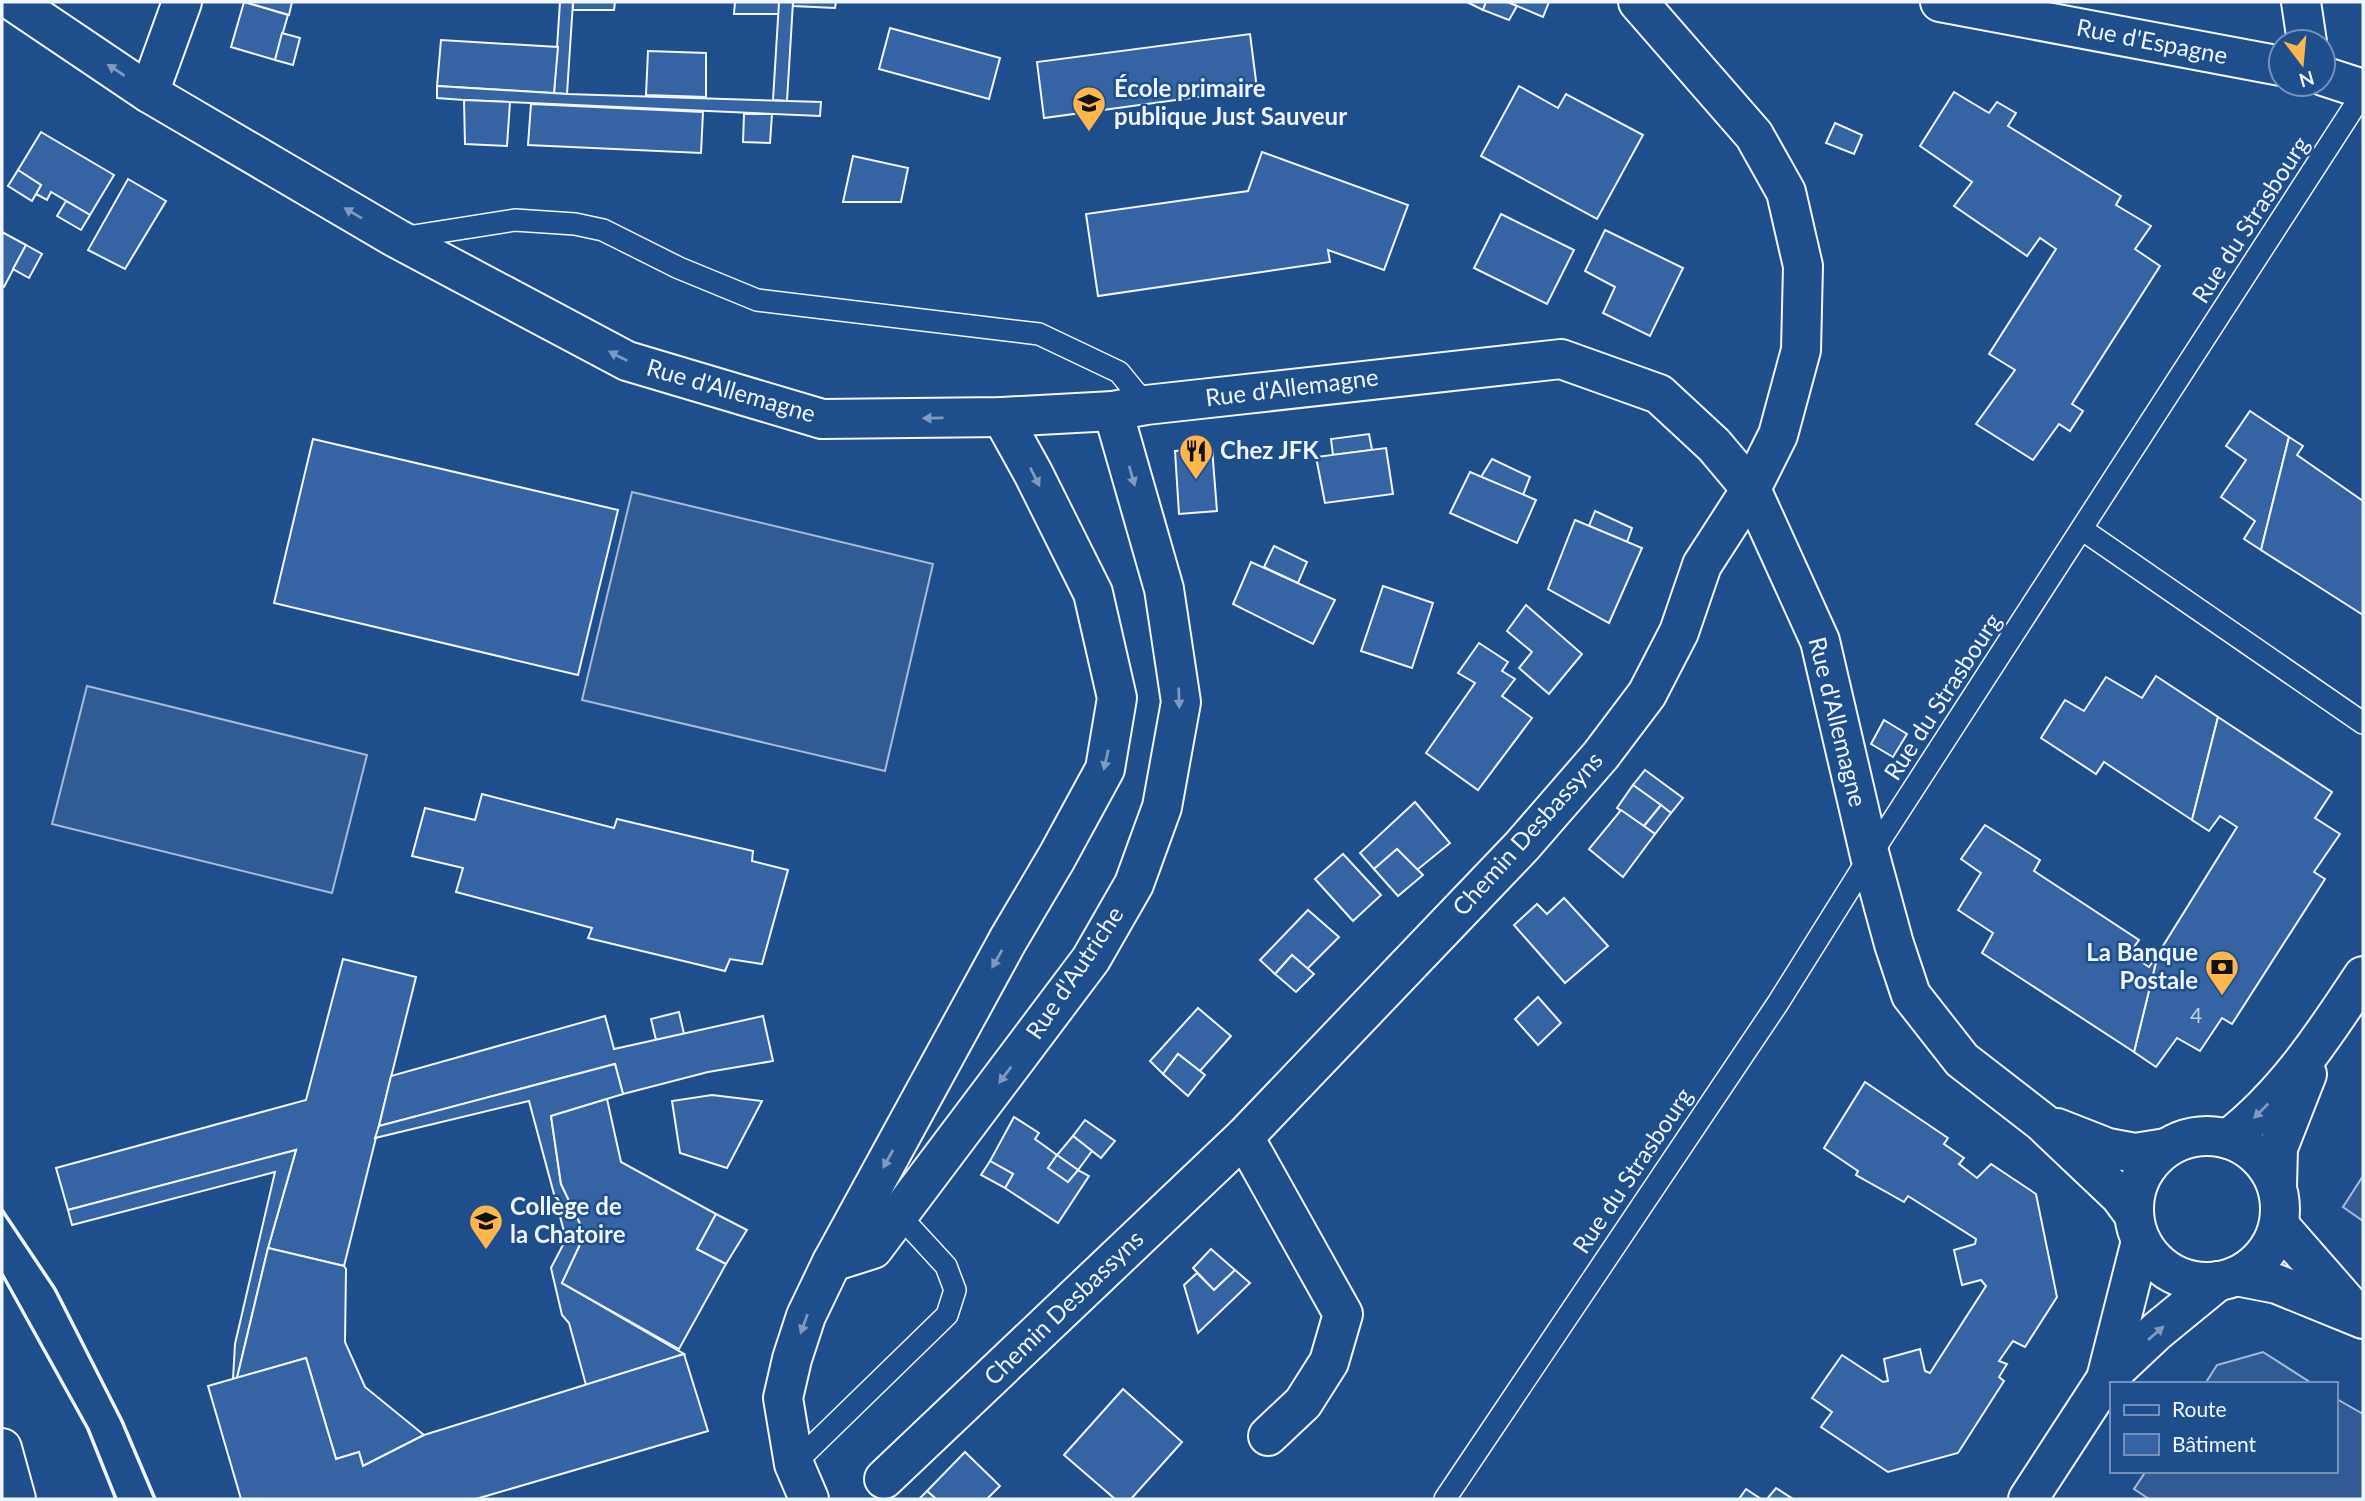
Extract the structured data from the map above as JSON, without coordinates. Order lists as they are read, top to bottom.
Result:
{
  "streets": {
    "street": [
      "Rue d'Espagne",
      "Rue d'Allemagne",
      "Chemin Desbassyns",
      "Rue d'Autriche"
    ],
    "lane": ["Rue du Strasbourg"]
  },
  "crossings": [
    ["Rue du Strasbourg", "Rue d'Allemagne"],
    ["Rue d'Allemagne", "Chemin Desbassyns"],
    ["Rue d'Allemagne", "Rue d'Autriche"]
  ],
  "one_way": ["Rue d'Allemagne"],
  "places": {
    "school or university": ["École primaire publique Just Sauveur", "Collège de la Chatoire"],
    "restaurant": ["Chez JFK"],
    "bank": ["La Banque Postale"]
  },
  "house_numbers": ["4"],
  "legend": ["Route", "Bâtiment"],
  "north": "bottom"
}
